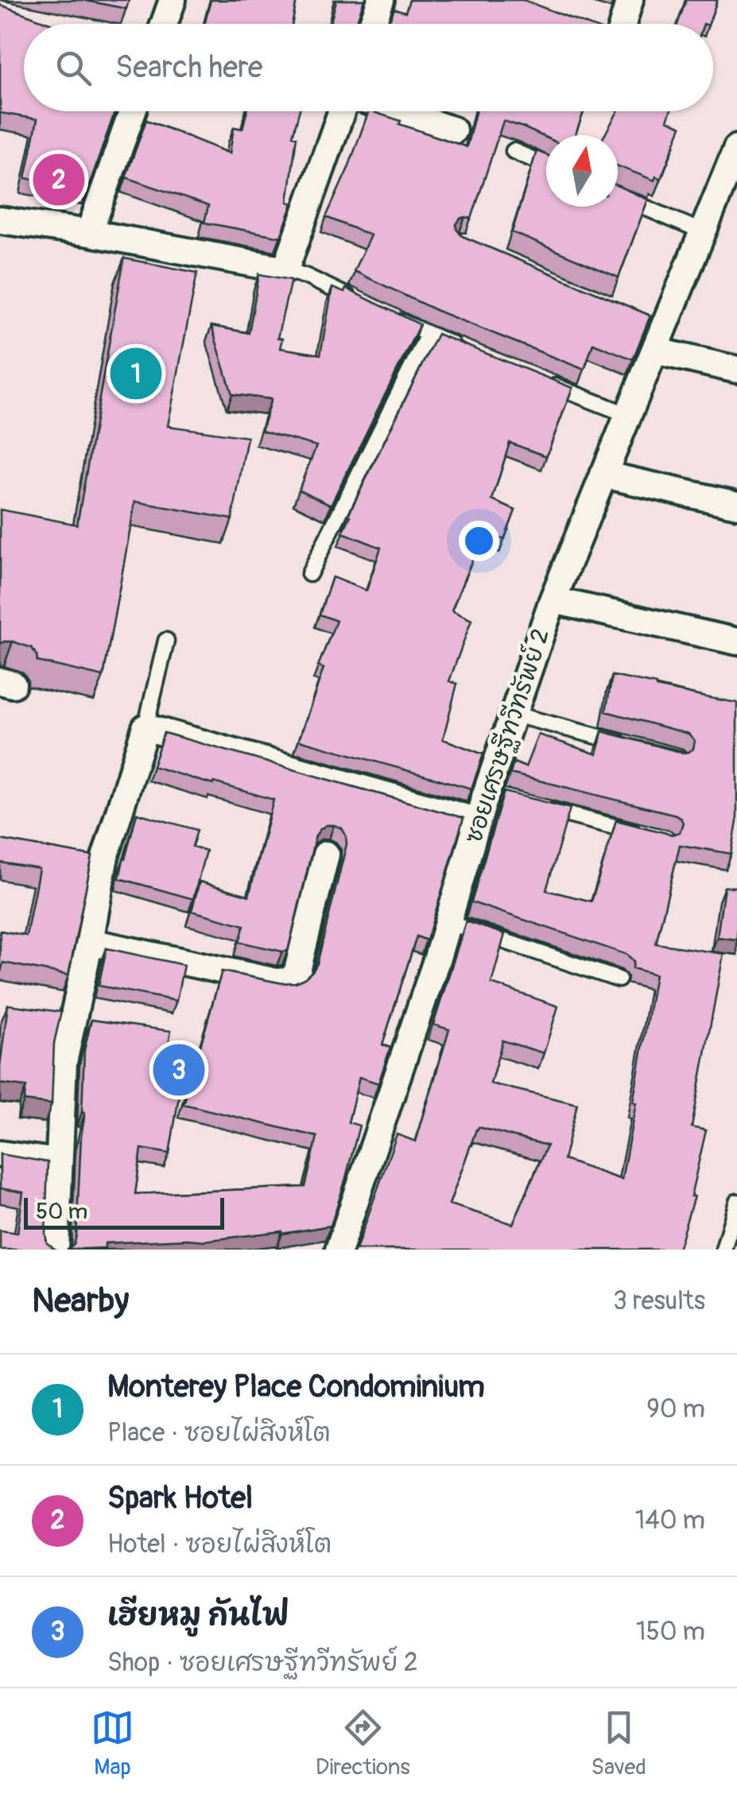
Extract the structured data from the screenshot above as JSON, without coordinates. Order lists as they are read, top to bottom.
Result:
{
  "streets": {
    "street": ["ซอยเศรษฐีทวีทรัพย์ 2"]
  },
  "scale_bar": "50 m",
  "north": "top",
  "page": {
    "search": "Search here",
    "pins": ["2", "1", "3"],
    "scale": "50 m",
    "heading": ["Nearby", "3 results"],
    "list": [
      {
        "mark": "1",
        "name": "Monterey Place Condominium",
        "note": "Place · ซอยไผ่สิงห์โต",
        "value": "90 m"
      },
      {
        "mark": "2",
        "name": "Spark Hotel",
        "note": "Hotel · ซอยไผ่สิงห์โต",
        "value": "140 m"
      },
      {
        "mark": "3",
        "name": "เฮียหมู กันไฟ",
        "note": "Shop · ซอยเศรษฐีทวีทรัพย์ 2",
        "value": "150 m"
      }
    ],
    "nav": ["Map", "Directions", "Saved"]
  }
}
